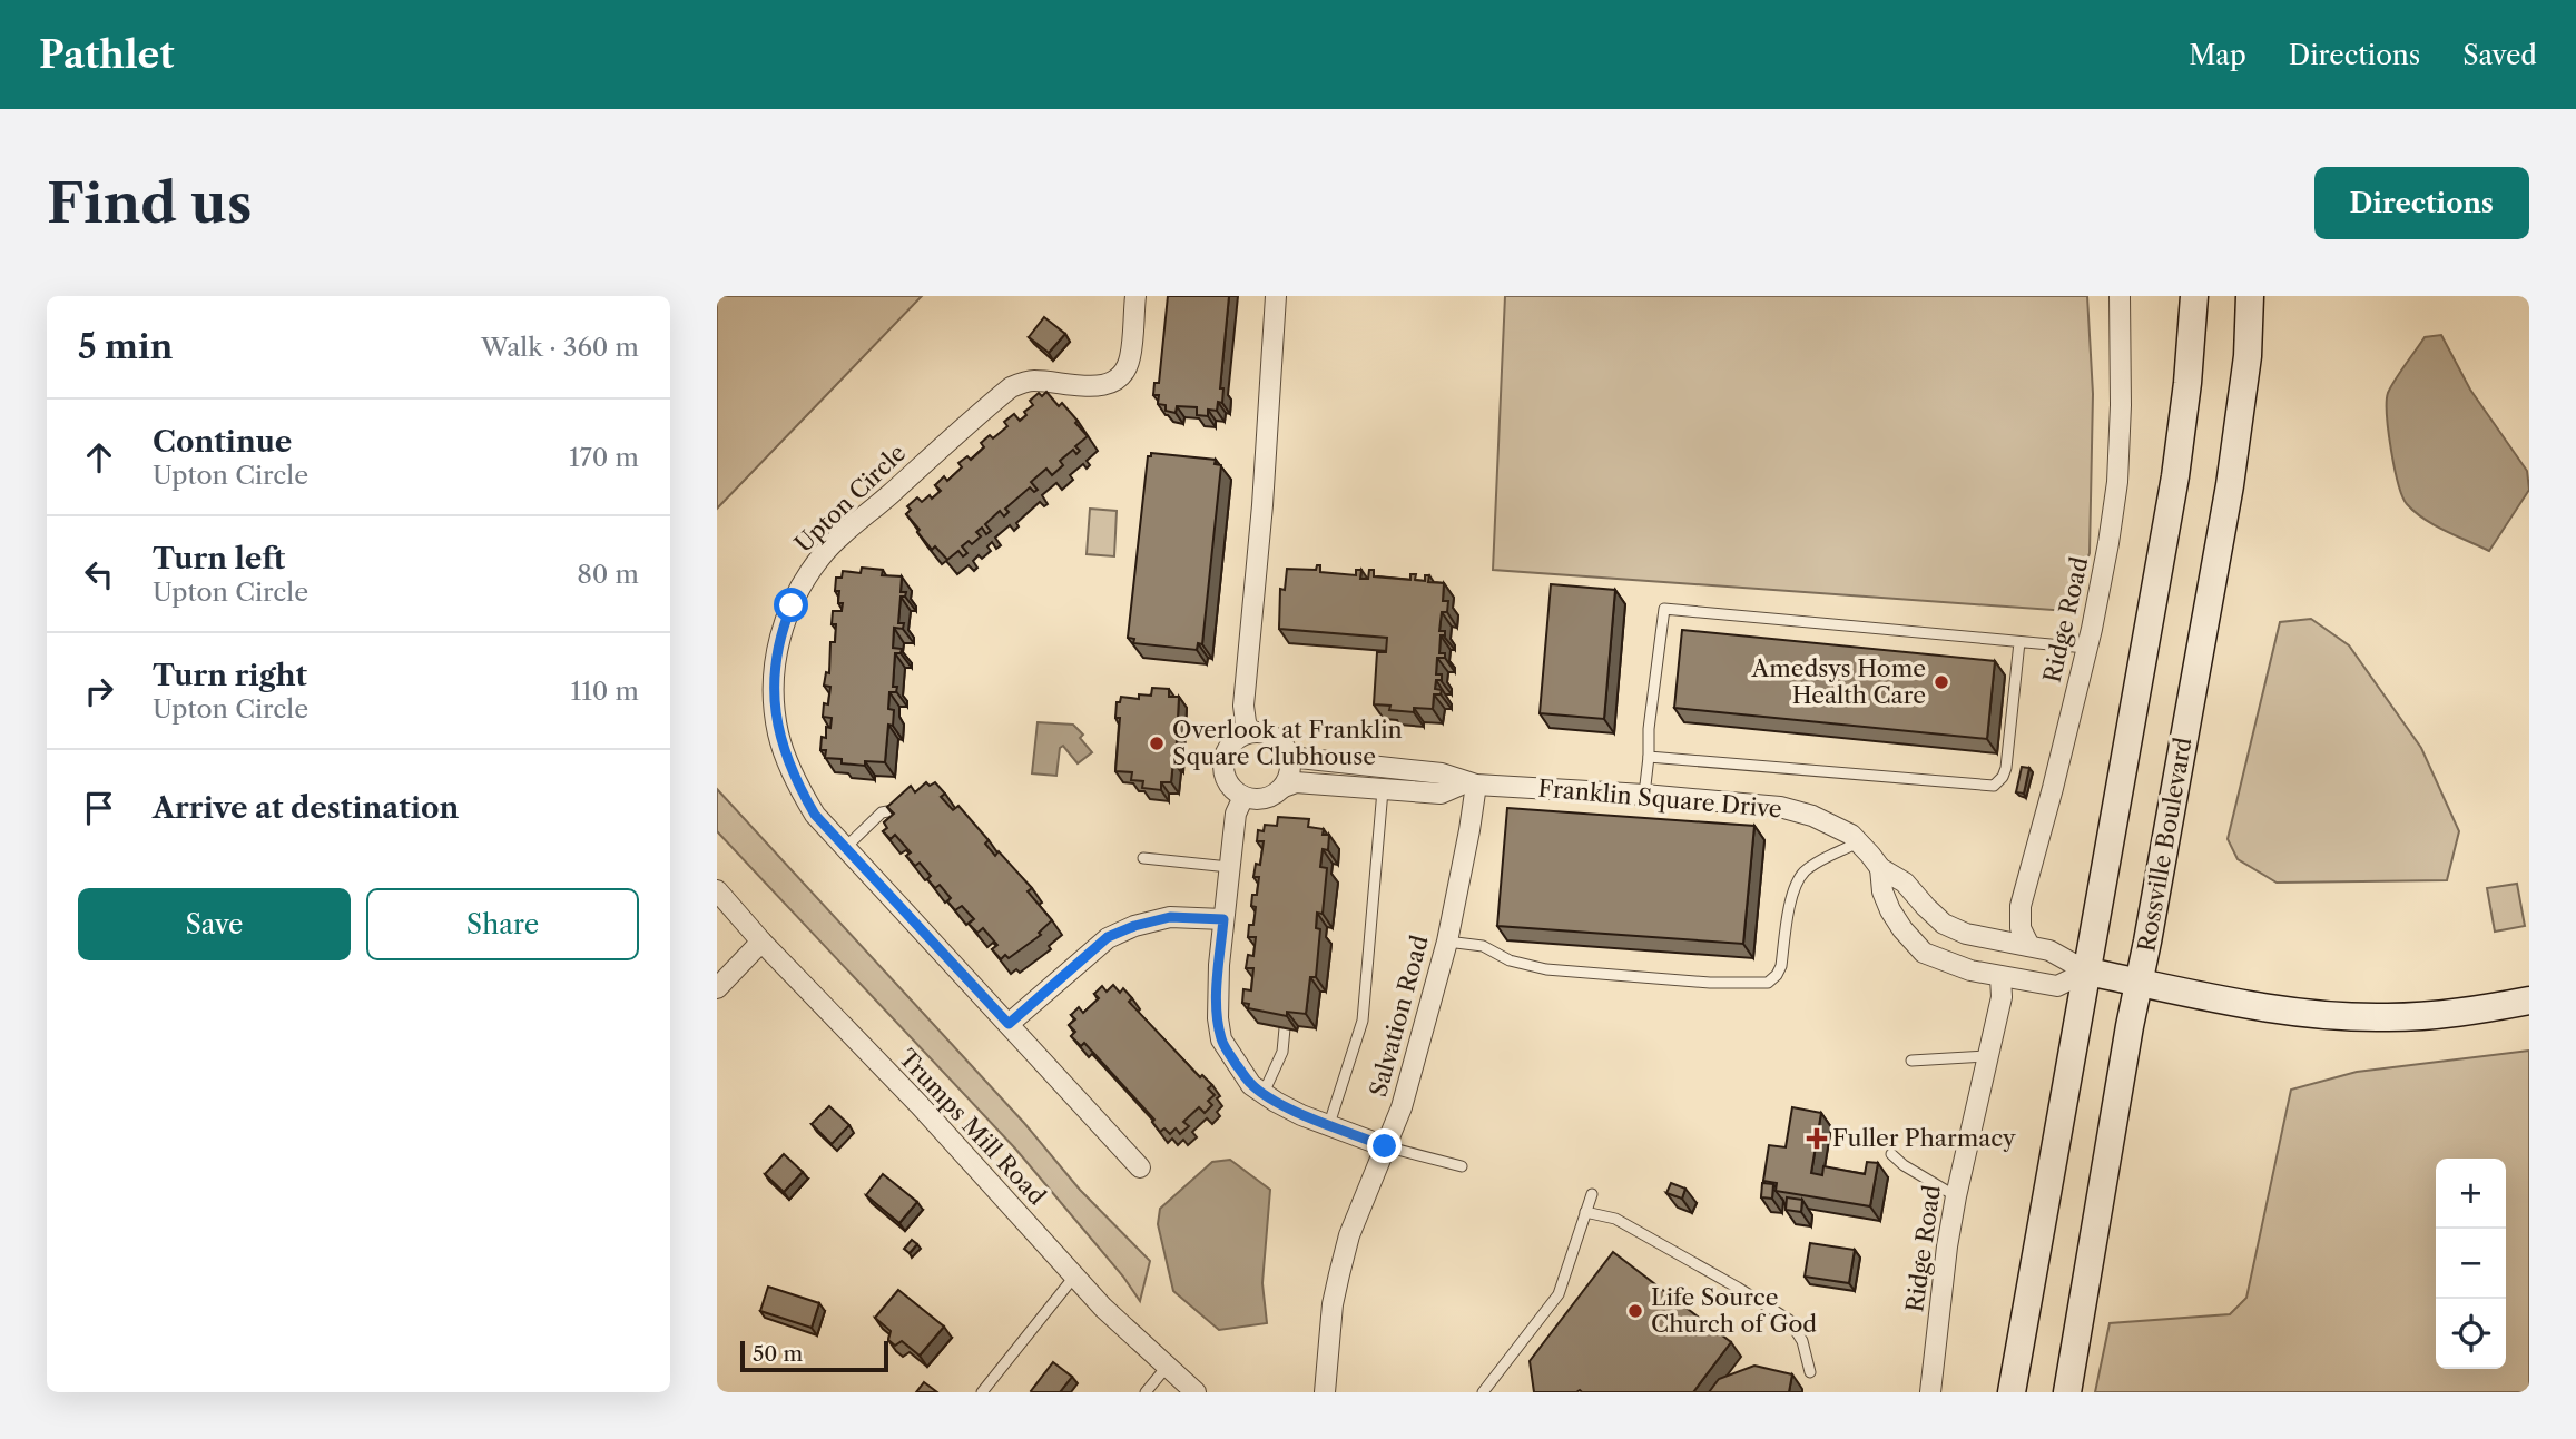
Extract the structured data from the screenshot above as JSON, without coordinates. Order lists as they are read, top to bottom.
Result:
{
  "streets": {
    "main road": ["Franklin Square Drive", "Rossville Boulevard"],
    "street": [
      "Upton Circle",
      "Ridge Road",
      "Salvation Road",
      "Trumps Mill Road"
    ]
  },
  "crossings": [
    ["Ridge Road", "Franklin Square Drive"],
    ["Franklin Square Drive", "Rossville Boulevard"],
    ["Franklin Square Drive", "Salvation Road"]
  ],
  "places": {
    "other": ["Amedsys Home Health Care", "Overlook at Franklin Square Clubhouse", "Life Source Church of God"],
    "health": ["Fuller Pharmacy"]
  },
  "scale_bar": "50 m",
  "page": {
    "header": "Pathlet",
    "nav": ["Map", "Directions", "Saved"],
    "buttons": [
      "Directions",
      ["Save", "Share"]
    ],
    "title": "Find us",
    "heading": ["5 min", "Walk · 360 m"],
    "list": [
      ["Continue", "Upton Circle", "170 m"],
      ["Turn left", "Upton Circle", "80 m"],
      ["Turn right", "Upton Circle", "110 m"],
      "Arrive at destination"
    ],
    "map_buttons": ["+", "−"],
    "scale": "50 m"
  }
}
